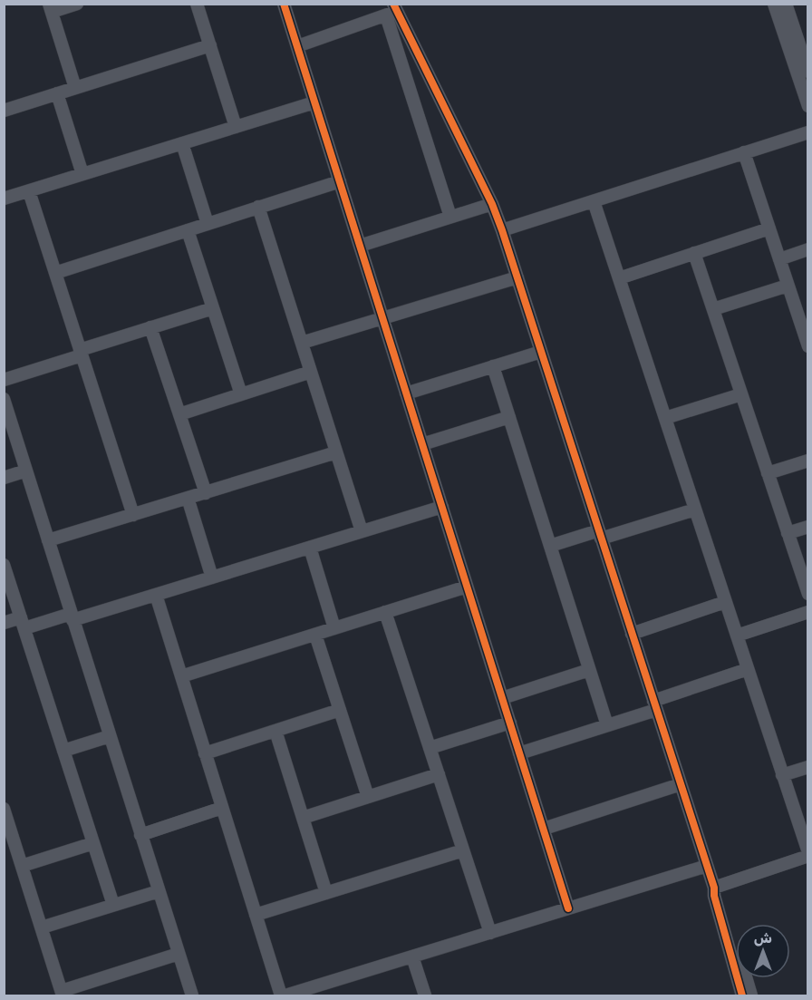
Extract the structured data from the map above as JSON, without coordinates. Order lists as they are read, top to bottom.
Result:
{
  "north": "top"
}
